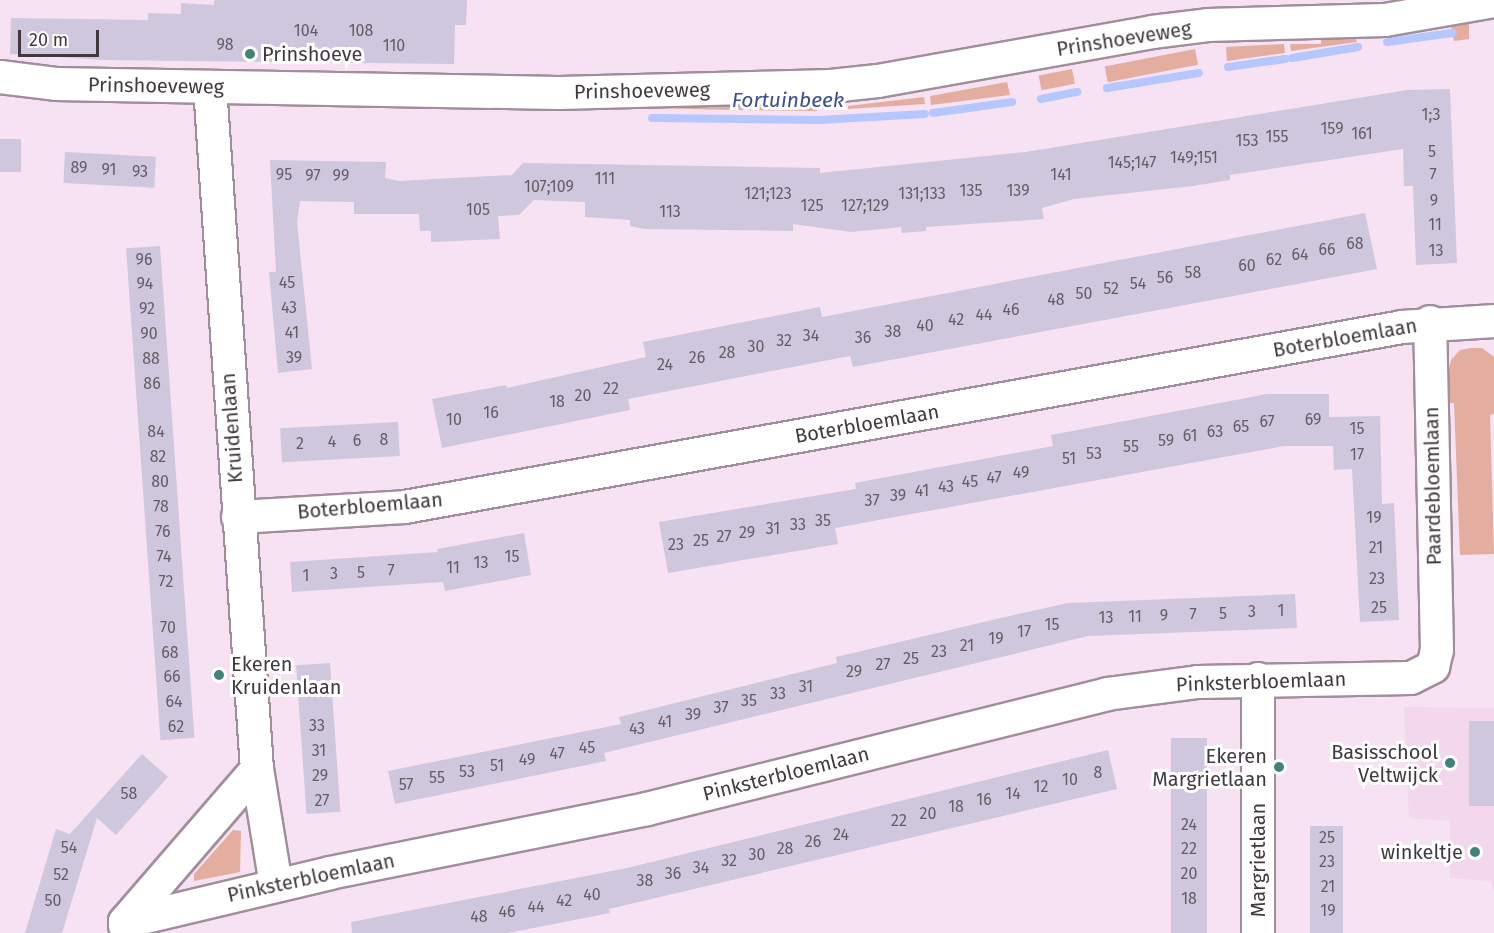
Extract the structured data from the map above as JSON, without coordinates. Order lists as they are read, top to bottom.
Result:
{
  "streets": {
    "street": [
      "Prinshoeveweg",
      "Boterbloemlaan",
      "Kruidenlaan",
      "Paardebloemlaan",
      "Pinksterbloemlaan",
      "Margrietlaan"
    ]
  },
  "crossings": [
    ["Prinshoeveweg", "Kruidenlaan"],
    ["Boterbloemlaan", "Kruidenlaan"],
    ["Boterbloemlaan", "Paardebloemlaan"],
    ["Kruidenlaan", "Pinksterbloemlaan"],
    ["Paardebloemlaan", "Pinksterbloemlaan"],
    ["Pinksterbloemlaan", "Margrietlaan"]
  ],
  "water": ["Fortuinbeek"],
  "places": [
    "Prinshoeve",
    "Ekeren Kruidenlaan",
    "Basisschool Veltwijck",
    "Ekeren Margrietlaan",
    "winkeltje"
  ],
  "house_numbers": [
    "104",
    "108",
    "98",
    "110",
    "1;3",
    "159",
    "161",
    "155",
    "153",
    "5",
    "149;151",
    "145;147",
    "89",
    "91",
    "93",
    "95",
    "141",
    "7",
    "97",
    "99",
    "111",
    "107;109",
    "135",
    "139",
    "121;123",
    "131;133",
    "9",
    "125",
    "127;129",
    "105",
    "113",
    "11",
    "68",
    "66",
    "13",
    "64",
    "96",
    "62",
    "60",
    "58",
    "56",
    "45",
    "94",
    "54",
    "52",
    "50",
    "48",
    "43",
    "92",
    "46",
    "44",
    "42",
    "40",
    "38",
    "41",
    "90",
    "34",
    "36",
    "32",
    "30",
    "28",
    "39",
    "26",
    "88",
    "24",
    "86",
    "22",
    "20",
    "18",
    "16",
    "10",
    "69",
    "67",
    "65",
    "15",
    "84",
    "63",
    "61",
    "8",
    "6",
    "59",
    "4",
    "2",
    "55",
    "53",
    "17",
    "82",
    "51",
    "49",
    "47",
    "80",
    "45",
    "43",
    "41",
    "39",
    "37",
    "78",
    "19",
    "35",
    "33",
    "31",
    "76",
    "29",
    "27",
    "25",
    "23",
    "21",
    "74",
    "15",
    "13",
    "11",
    "7",
    "5",
    "3",
    "1",
    "23",
    "72",
    "25",
    "1",
    "3",
    "5",
    "7",
    "9",
    "11",
    "13",
    "15",
    "70",
    "17",
    "19",
    "21",
    "23",
    "68",
    "25",
    "27",
    "29",
    "66",
    "31",
    "33",
    "35",
    "64",
    "37",
    "39",
    "41",
    "33",
    "62",
    "43",
    "45",
    "31",
    "47",
    "49",
    "51",
    "53",
    "8",
    "29",
    "55",
    "10",
    "57",
    "12",
    "58",
    "14",
    "16",
    "27",
    "18",
    "20",
    "22",
    "24",
    "24",
    "25",
    "26",
    "54",
    "28",
    "22",
    "30",
    "32",
    "23",
    "34",
    "36",
    "20",
    "52",
    "38",
    "21",
    "40",
    "18",
    "50",
    "42",
    "44",
    "19",
    "46",
    "48"
  ],
  "scale_bar": "20 m"
}
